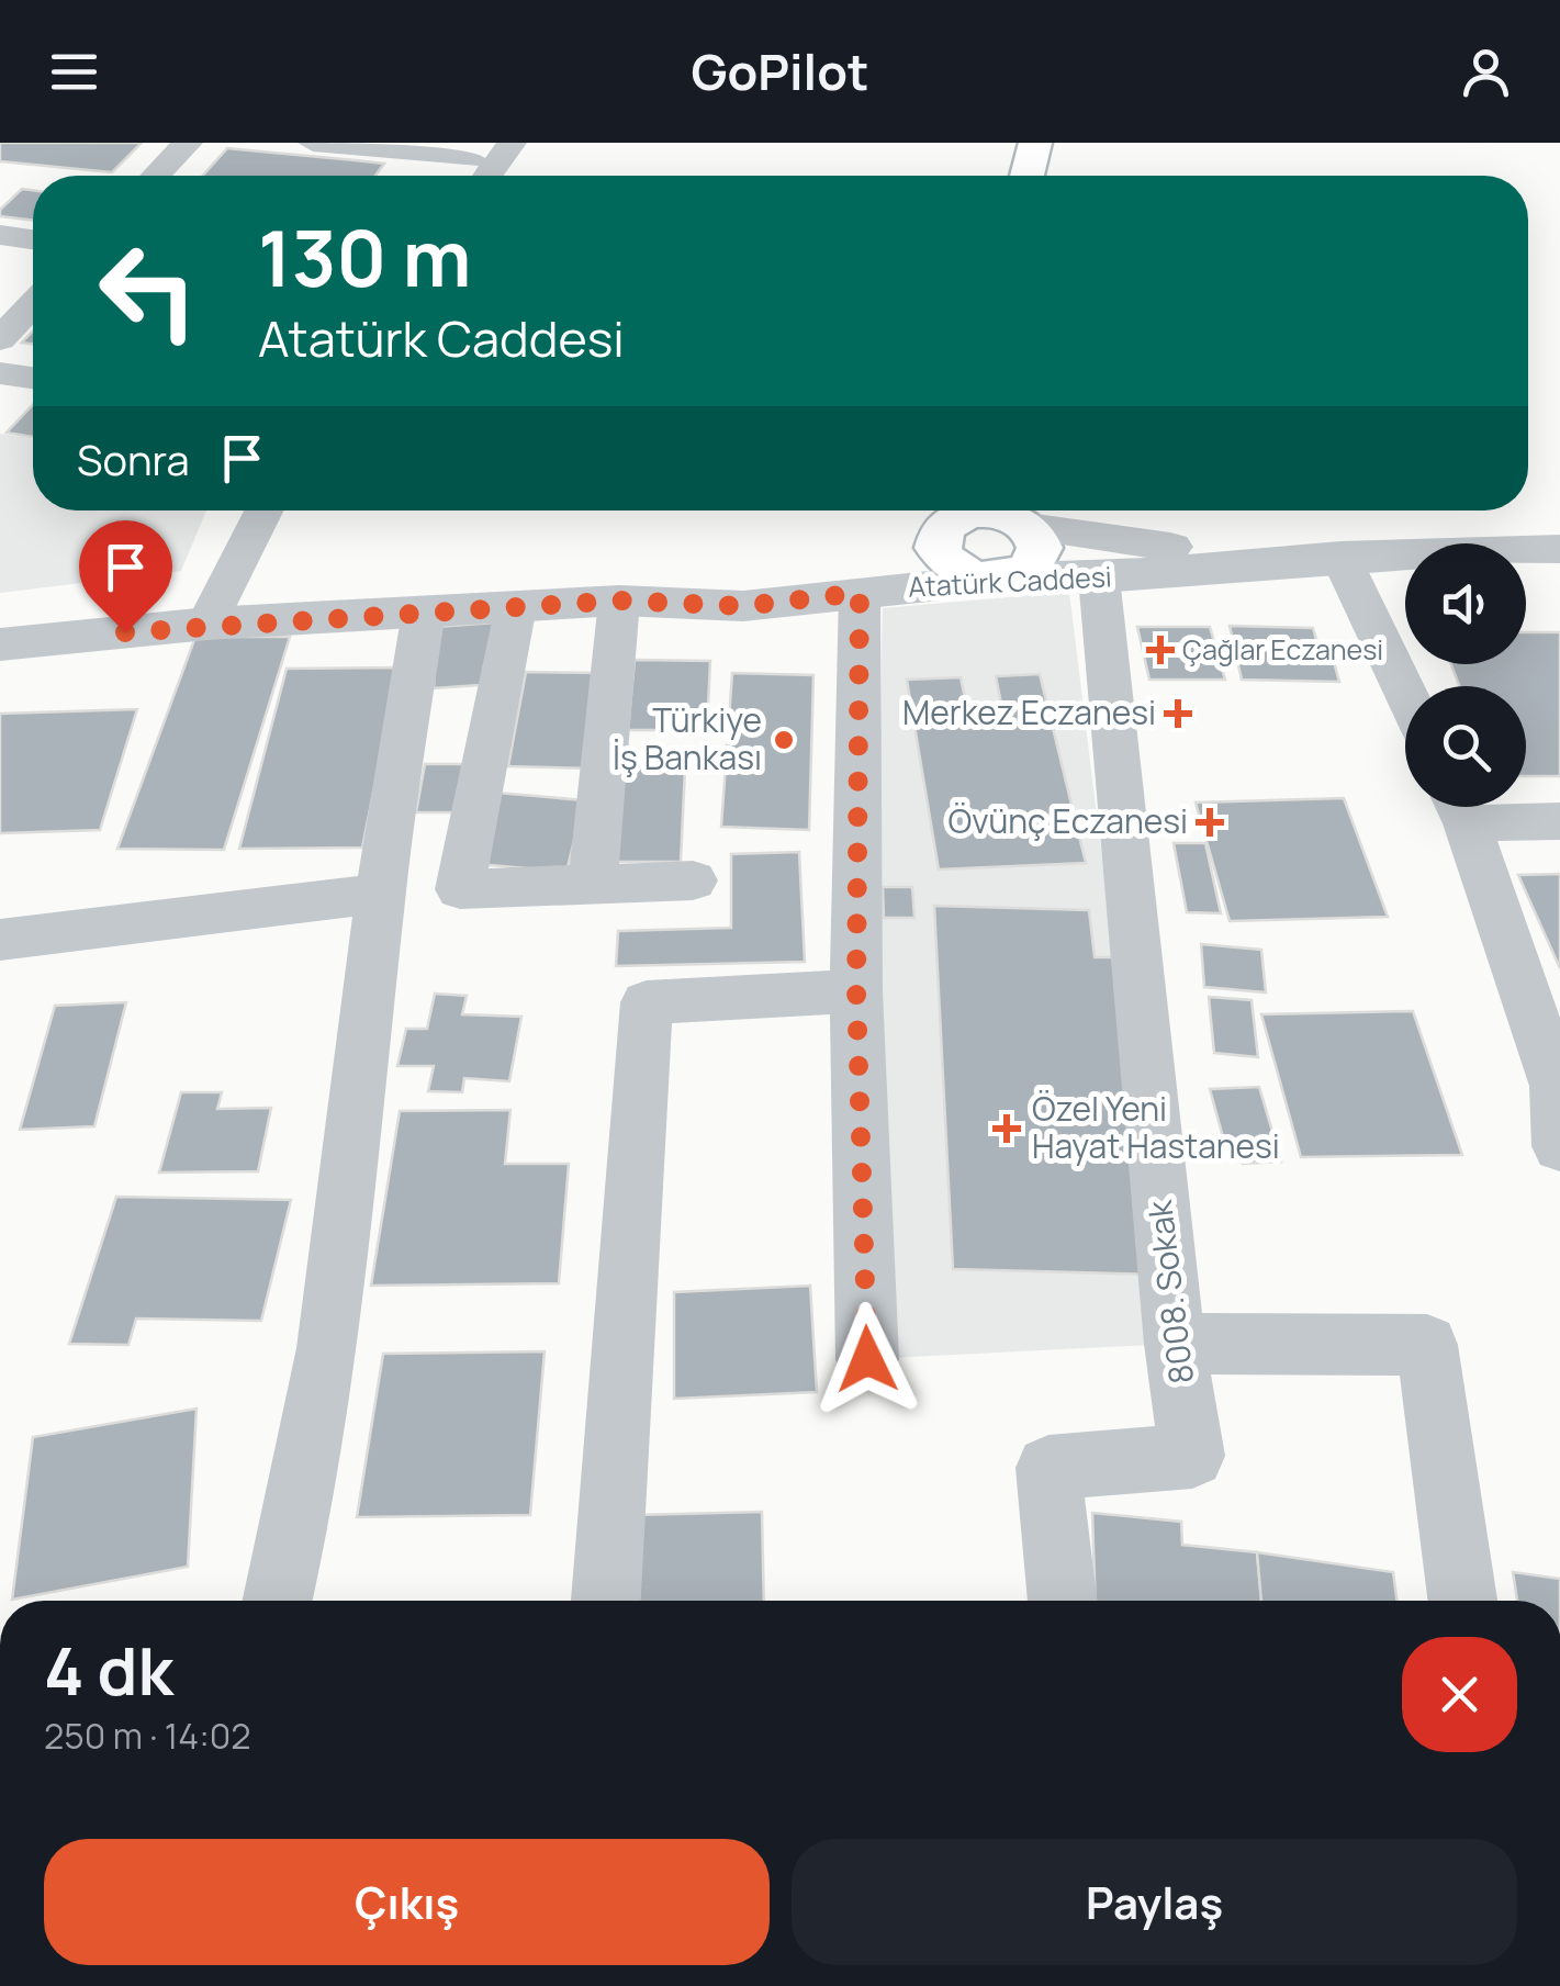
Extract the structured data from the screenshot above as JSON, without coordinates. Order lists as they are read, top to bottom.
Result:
{
  "streets": {
    "street": ["Atatürk Caddesi", "8008. Sokak"]
  },
  "crossings": [
    ["Atatürk Caddesi", "8008. Sokak"]
  ],
  "places": {
    "health": [
      "Çağlar Eczanesi",
      "Merkez Eczanesi",
      "Övünç Eczanesi",
      "Özel Yeni Hayat Hastanesi"
    ],
    "other": ["Türkiye İş Bankası"]
  },
  "page": {
    "header": "GoPilot",
    "turn": ["130 m", "Atatürk Caddesi"],
    "then": "Sonra",
    "heading": ["4 dk", "250 m · 14:02"],
    "buttons": ["Çıkış", "Paylaş"]
  }
}
